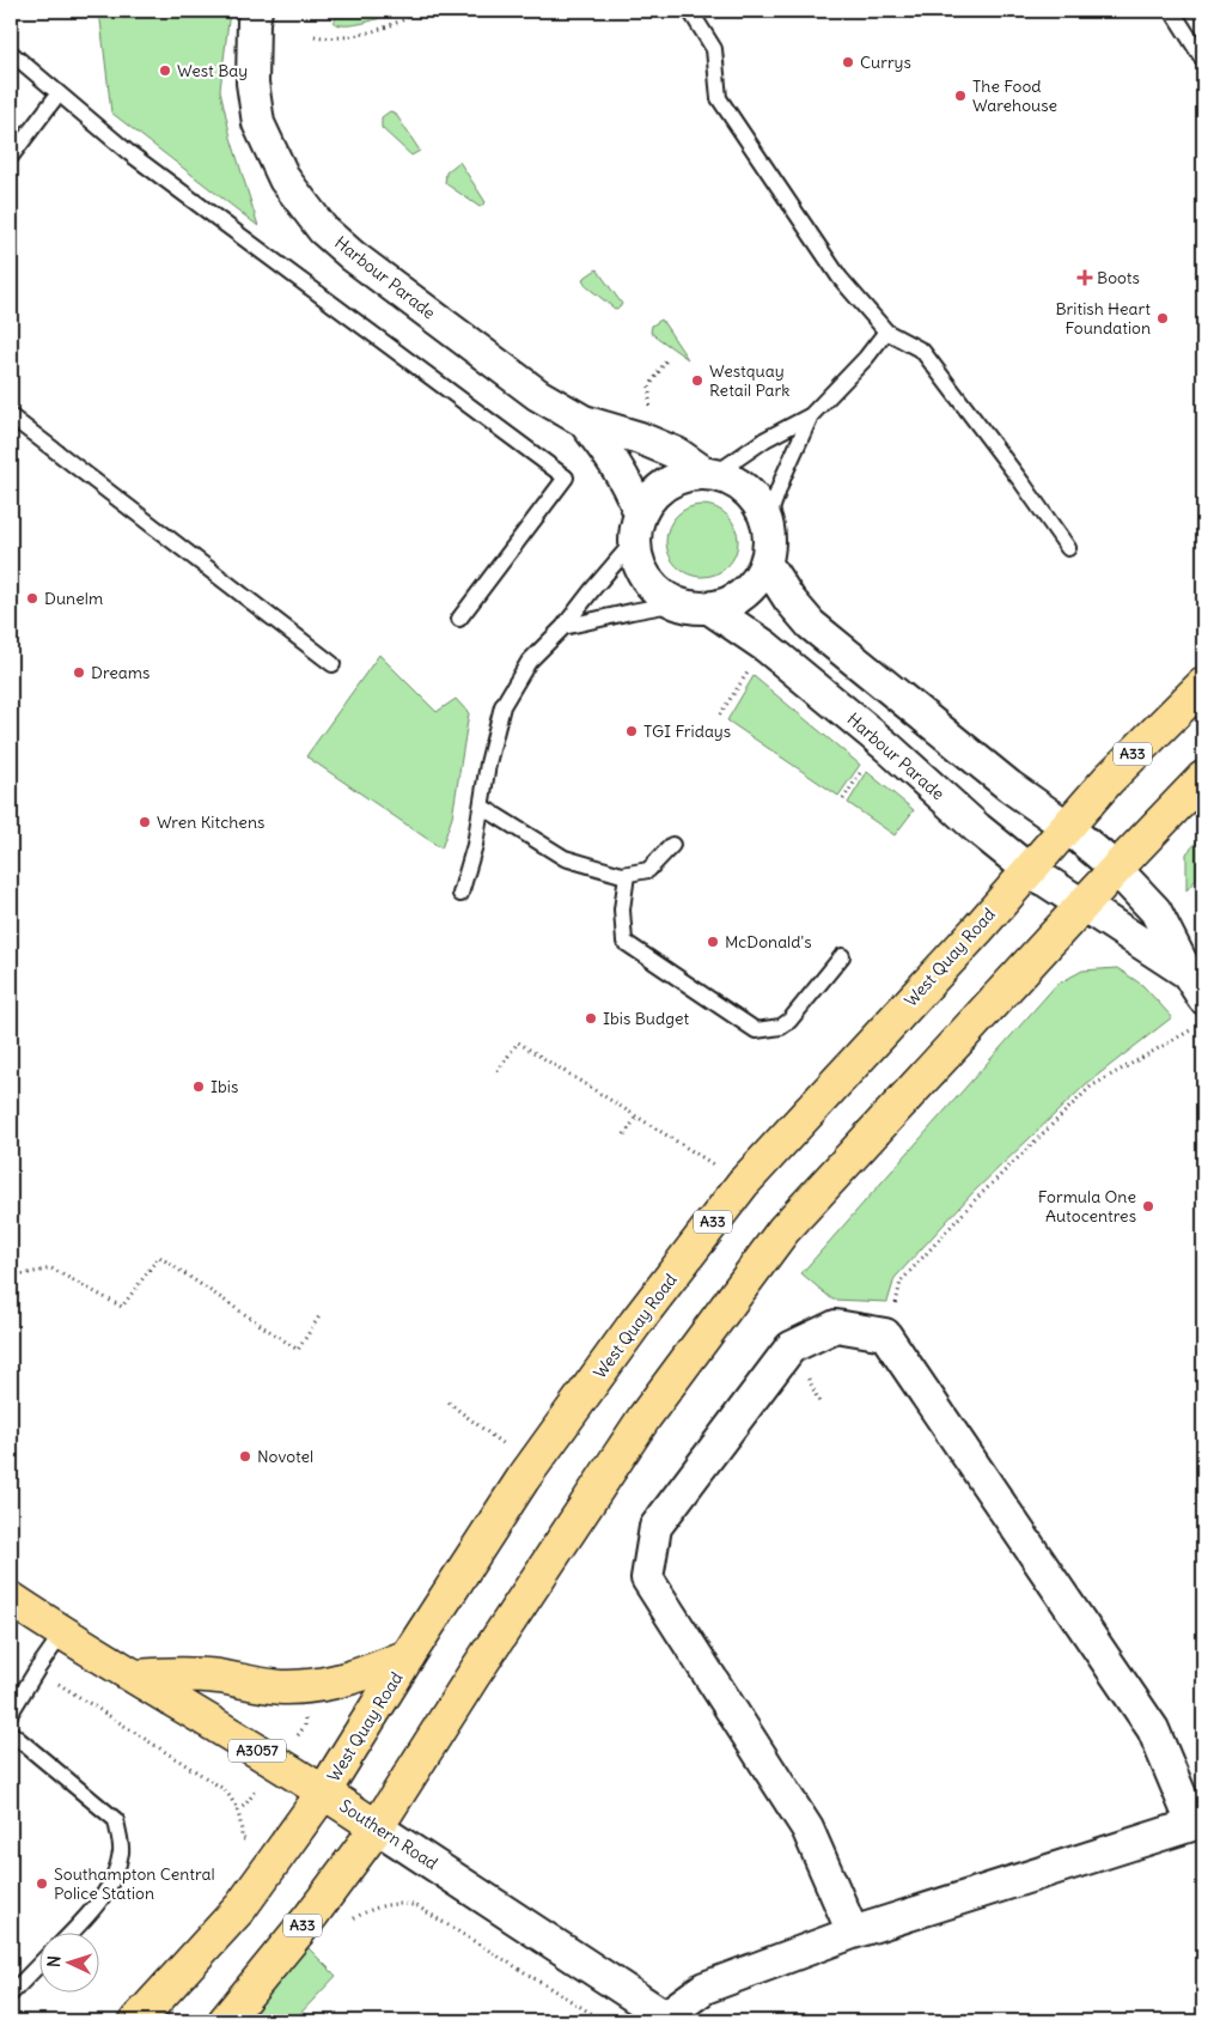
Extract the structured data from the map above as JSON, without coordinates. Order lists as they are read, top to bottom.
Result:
{
  "streets": {
    "main road": [
      "A33",
      "West Quay Road",
      "A3057",
      "Southern Road"
    ],
    "street": ["Harbour Parade"]
  },
  "crossings": [
    ["Harbour Parade", "A33"],
    ["Harbour Parade", "West Quay Road"],
    ["A33", "Southern Road"],
    ["West Quay Road", "Southern Road"]
  ],
  "places": {
    "other": [
      "Currys",
      "West Bay",
      "The Food Warehouse",
      "British Heart Foundation",
      "Westquay Retail Park",
      "Dunelm",
      "Dreams",
      "TGI Fridays",
      "Wren Kitchens",
      "McDonald's",
      "Ibis Budget",
      "Ibis",
      "Formula One Autocentres",
      "Novotel",
      "Southampton Central Police Station"
    ],
    "health": ["Boots"]
  },
  "north": "left"
}
